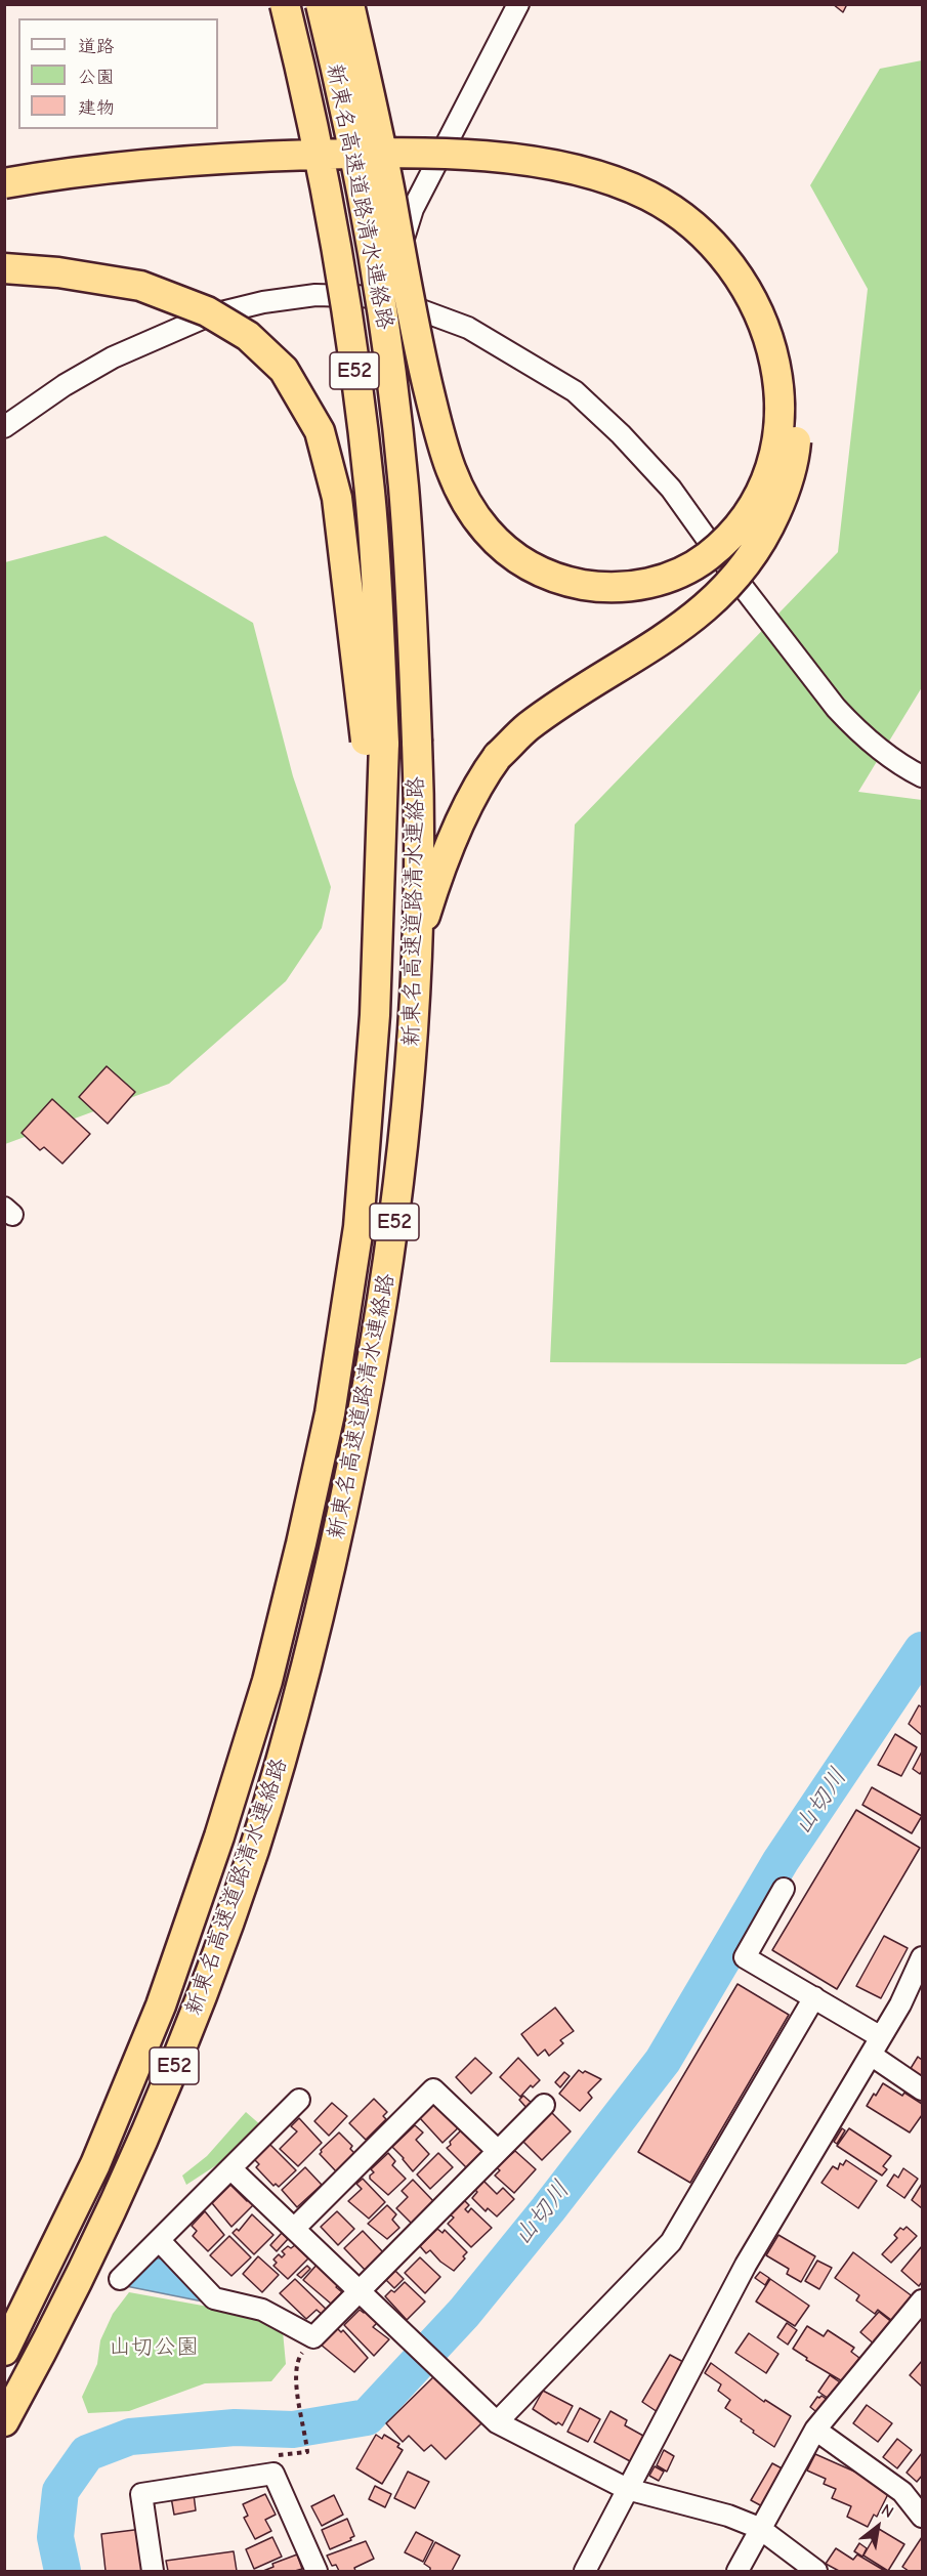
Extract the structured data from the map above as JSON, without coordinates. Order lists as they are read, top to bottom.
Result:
{
  "streets": {
    "highway": ["新東名高速道路清水連絡路", "E52"]
  },
  "water": ["山切川"],
  "parks": ["山切公園"],
  "legend": ["道路", "公園", "建物"],
  "north": "top right"
}
